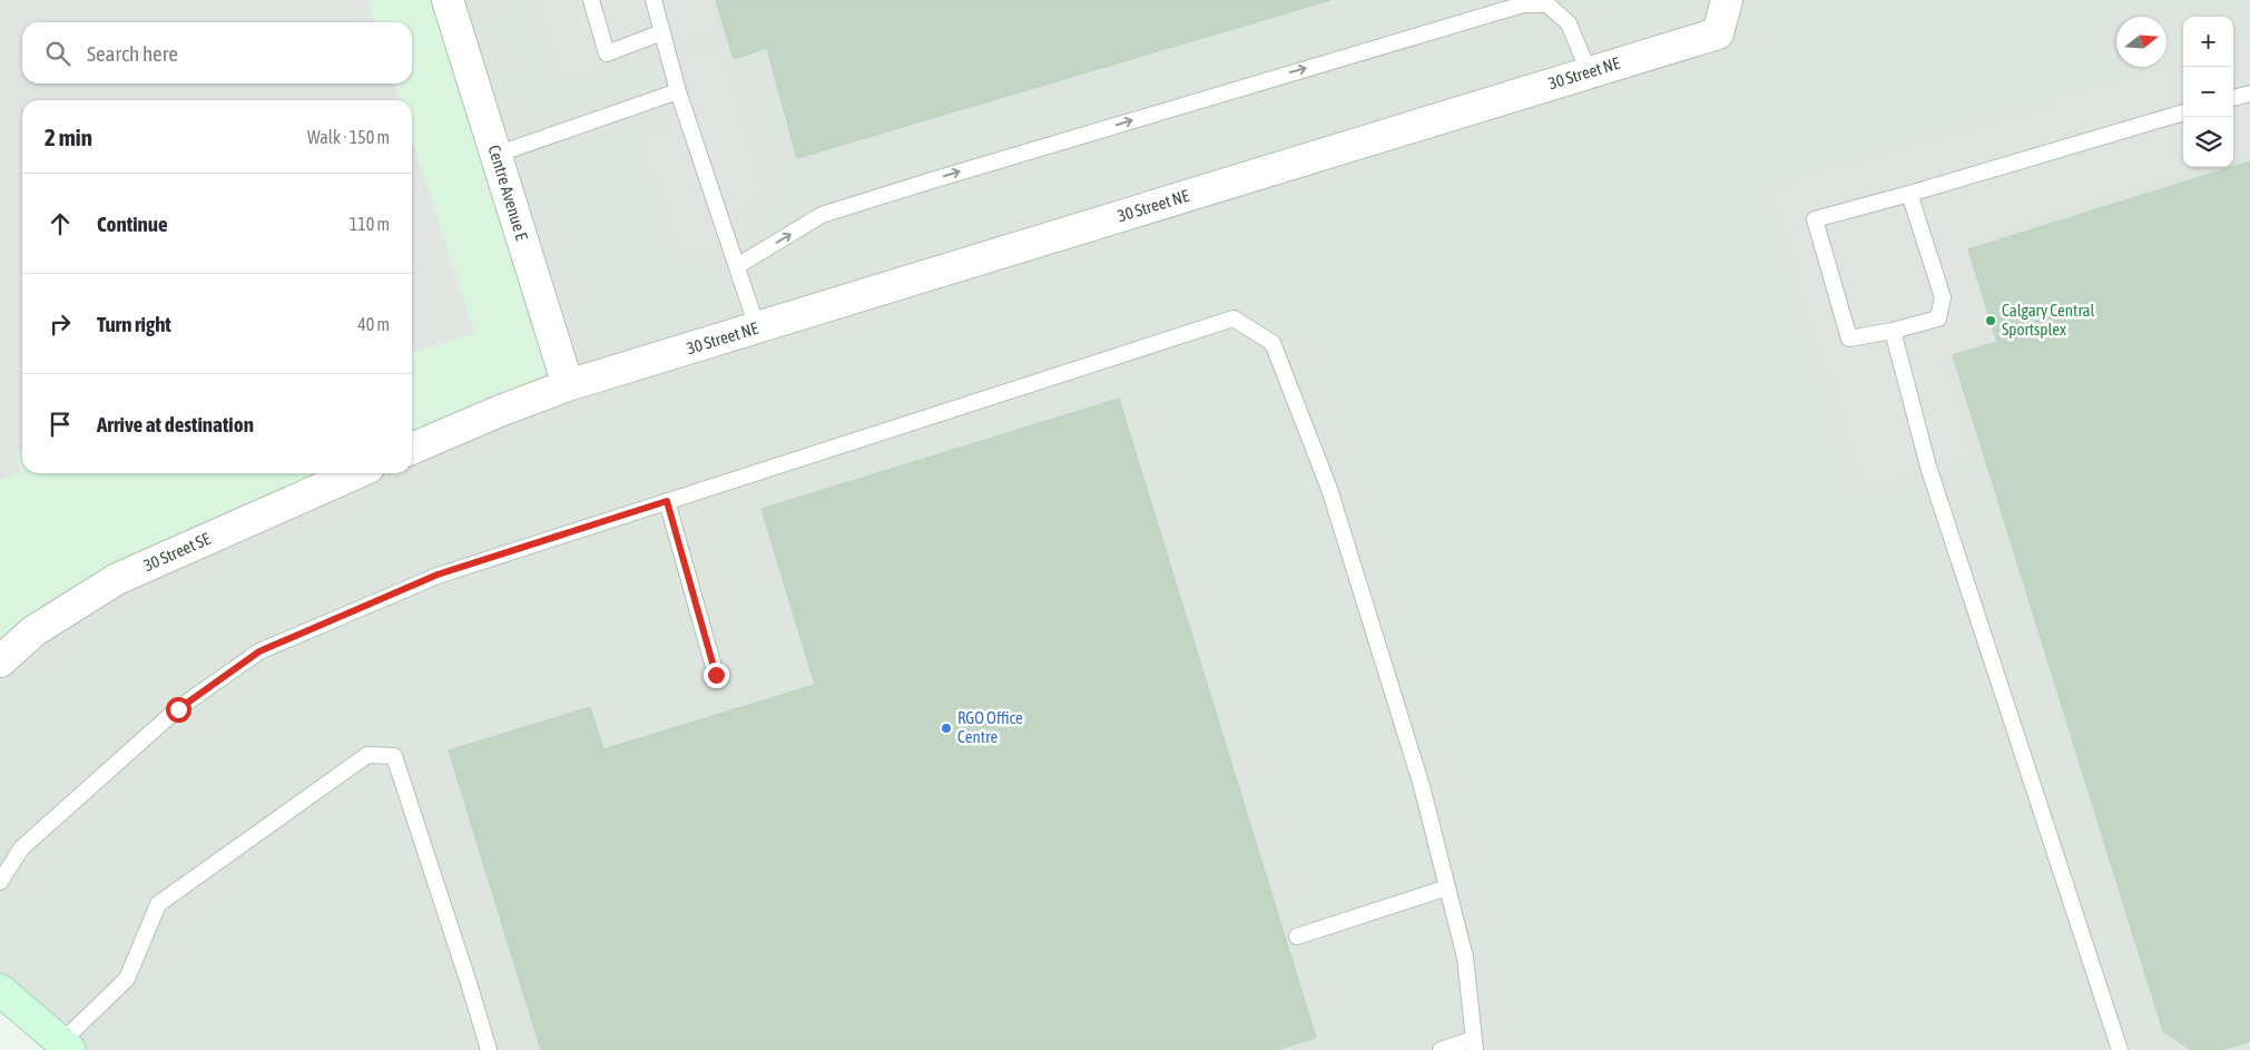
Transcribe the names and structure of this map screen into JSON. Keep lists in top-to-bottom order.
{
  "streets": {
    "street": ["30 Street NE", "Centre Avenue E", "30 Street SE"]
  },
  "crossings": [
    ["30 Street NE", "Centre Avenue E"]
  ],
  "places": ["Calgary Central Sportsplex", "RGO Office Centre"],
  "north": "right",
  "page": {
    "map_buttons": ["+", "−"],
    "search": "Search here",
    "heading": ["2 min", "Walk · 150 m"],
    "list": [
      ["Continue", "110 m"],
      ["Turn right", "40 m"],
      "Arrive at destination"
    ]
  }
}
